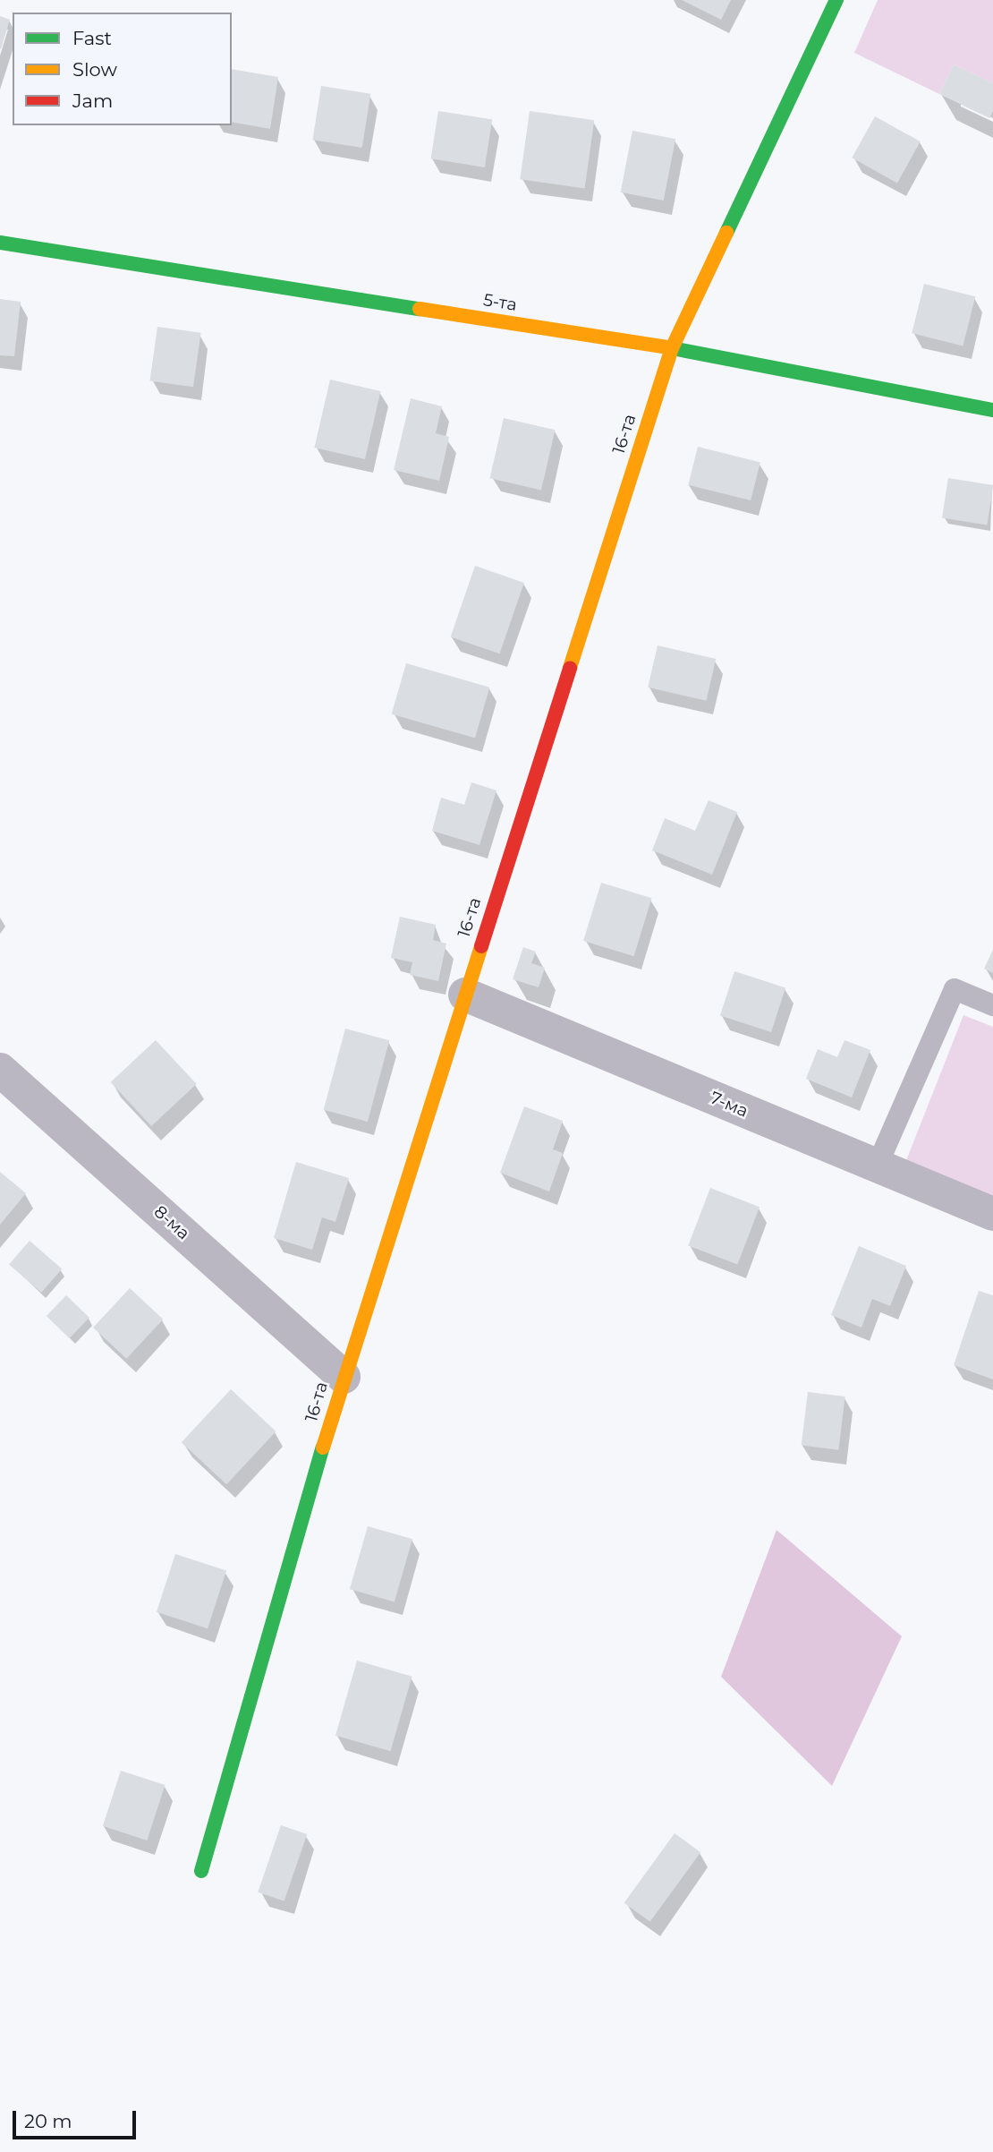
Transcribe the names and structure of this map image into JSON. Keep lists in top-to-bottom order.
{
  "streets": {
    "street": [
      "5-та",
      "16-та",
      "7-ма",
      "8-ма"
    ]
  },
  "crossings": [
    ["5-та", "16-та"],
    ["16-та", "7-ма"],
    ["16-та", "8-ма"]
  ],
  "legend": ["Fast", "Slow", "Jam"],
  "scale_bar": "20 m"
}
